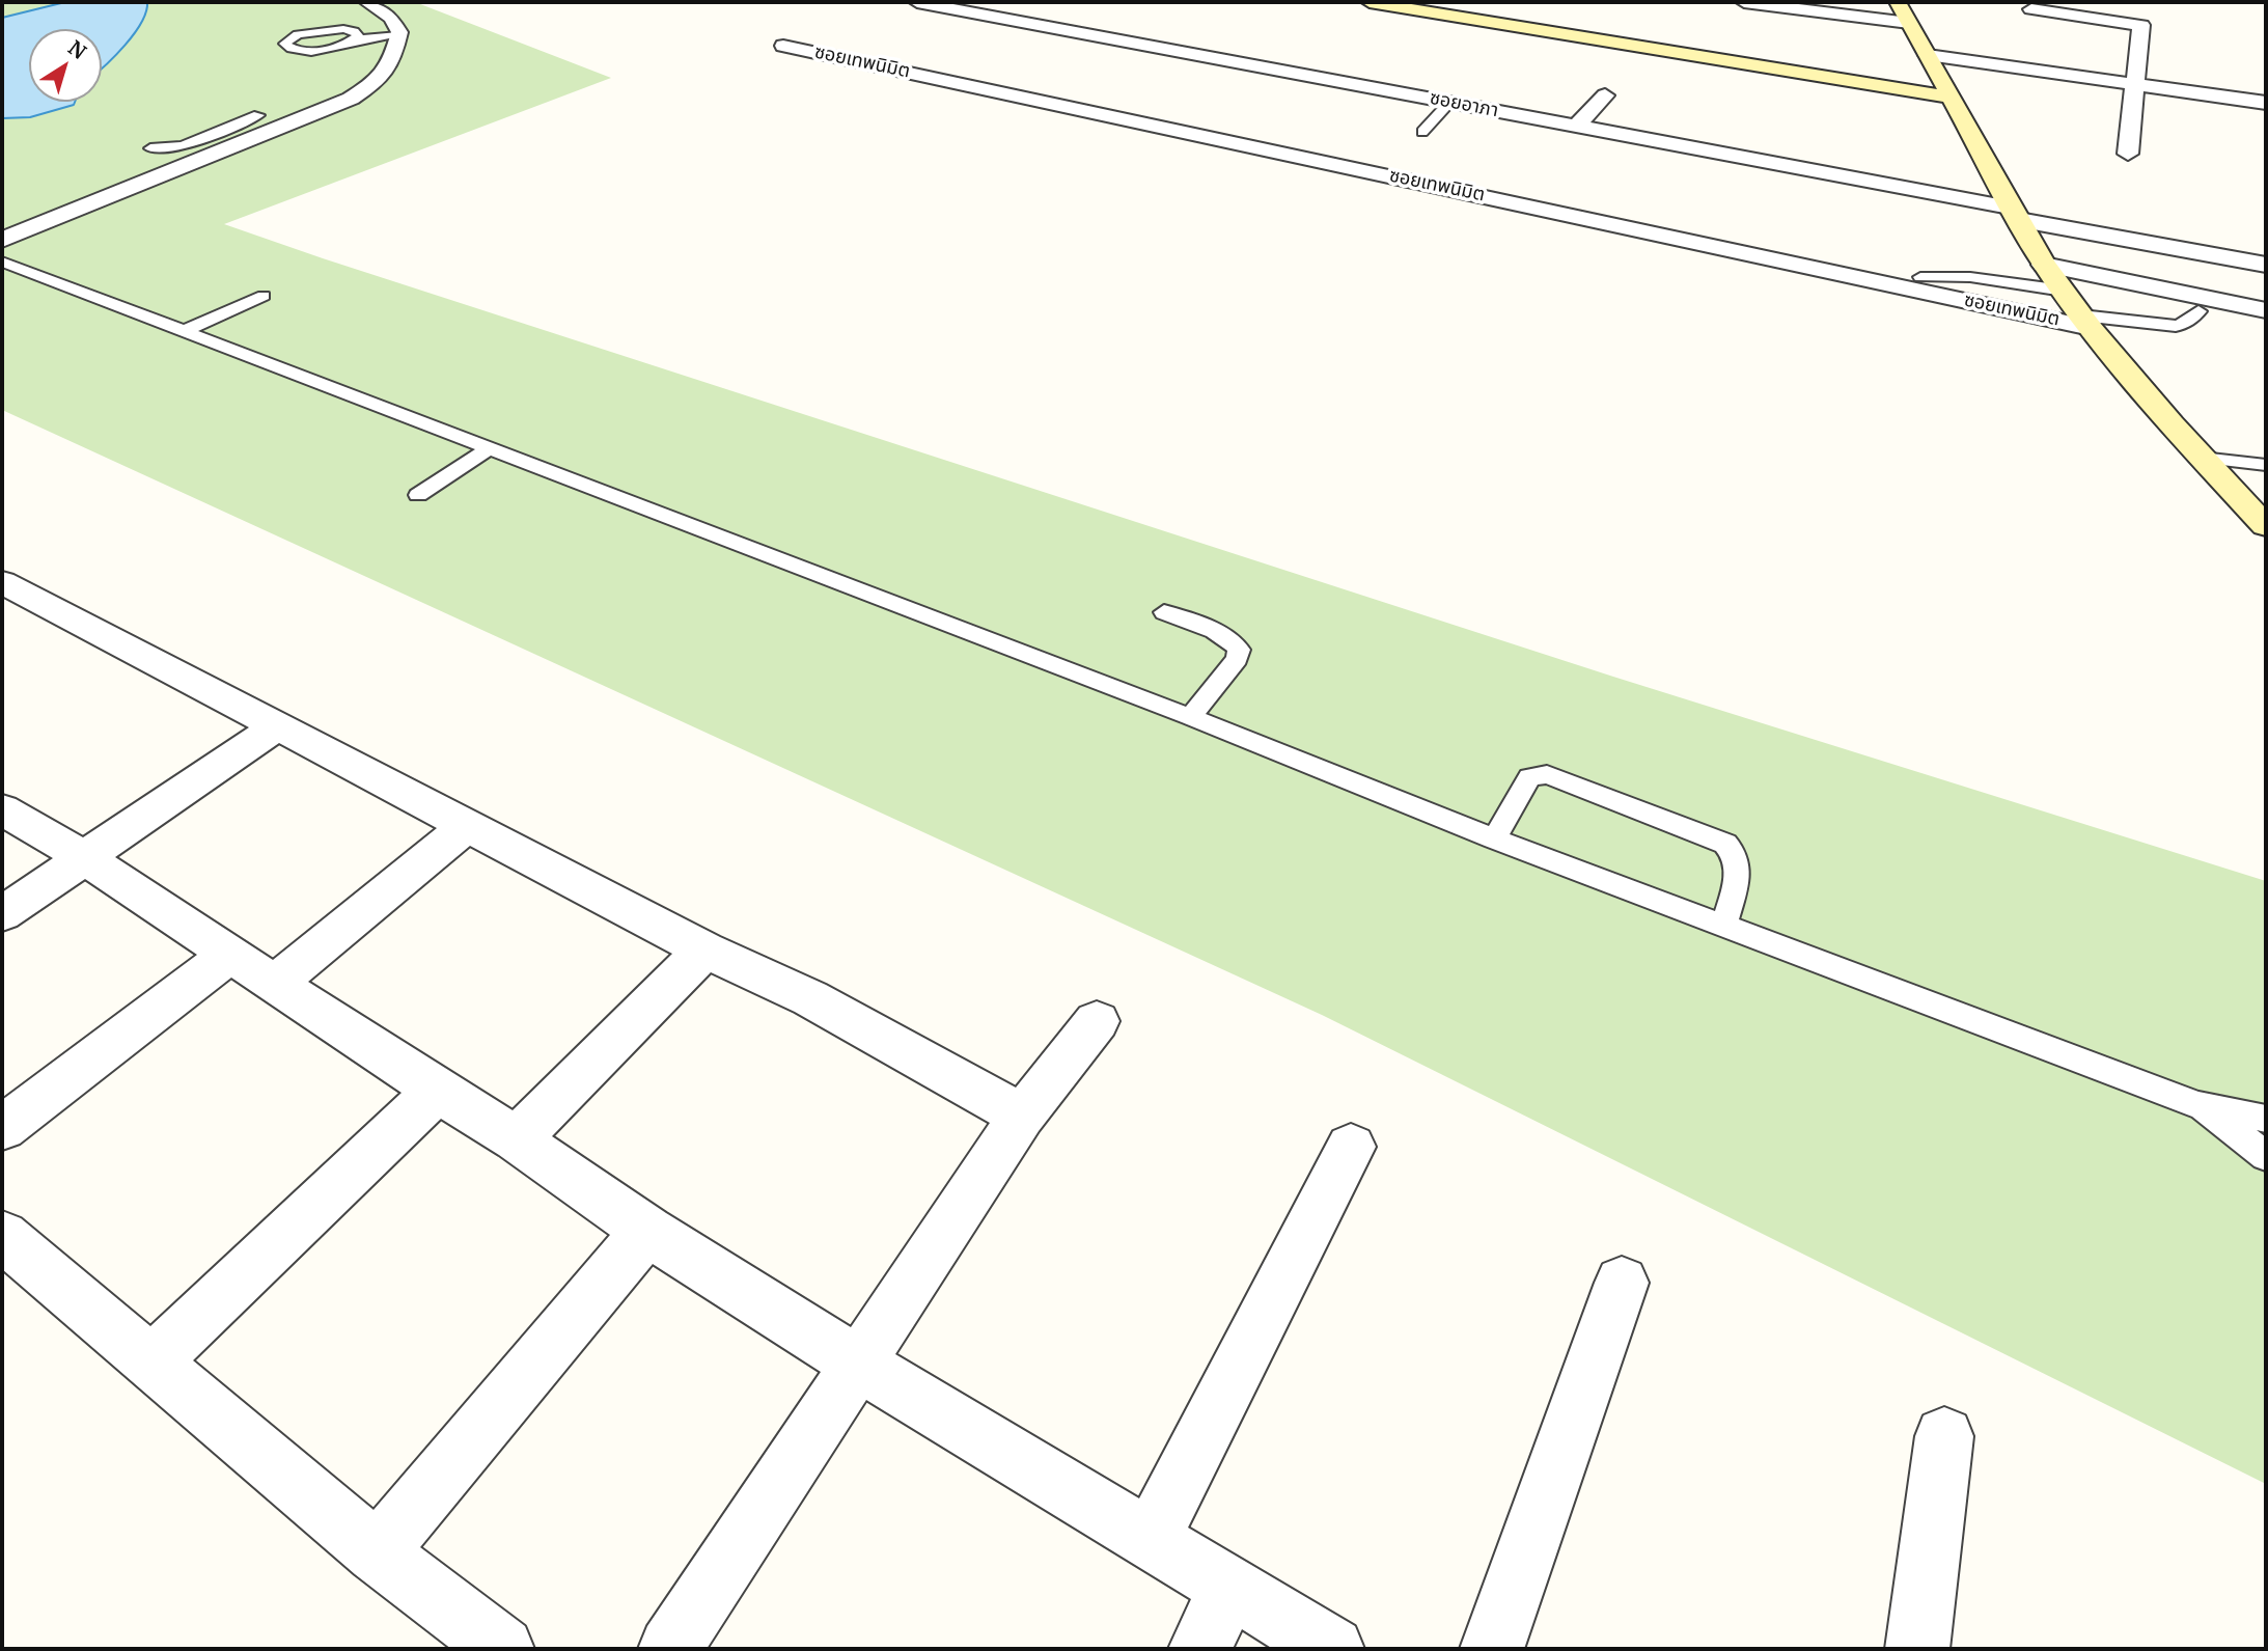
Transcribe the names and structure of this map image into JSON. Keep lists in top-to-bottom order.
{
  "streets": {
    "street": ["ซอยเทพนิมิต", "ซอยอาภา"]
  },
  "north": "top right"
}
